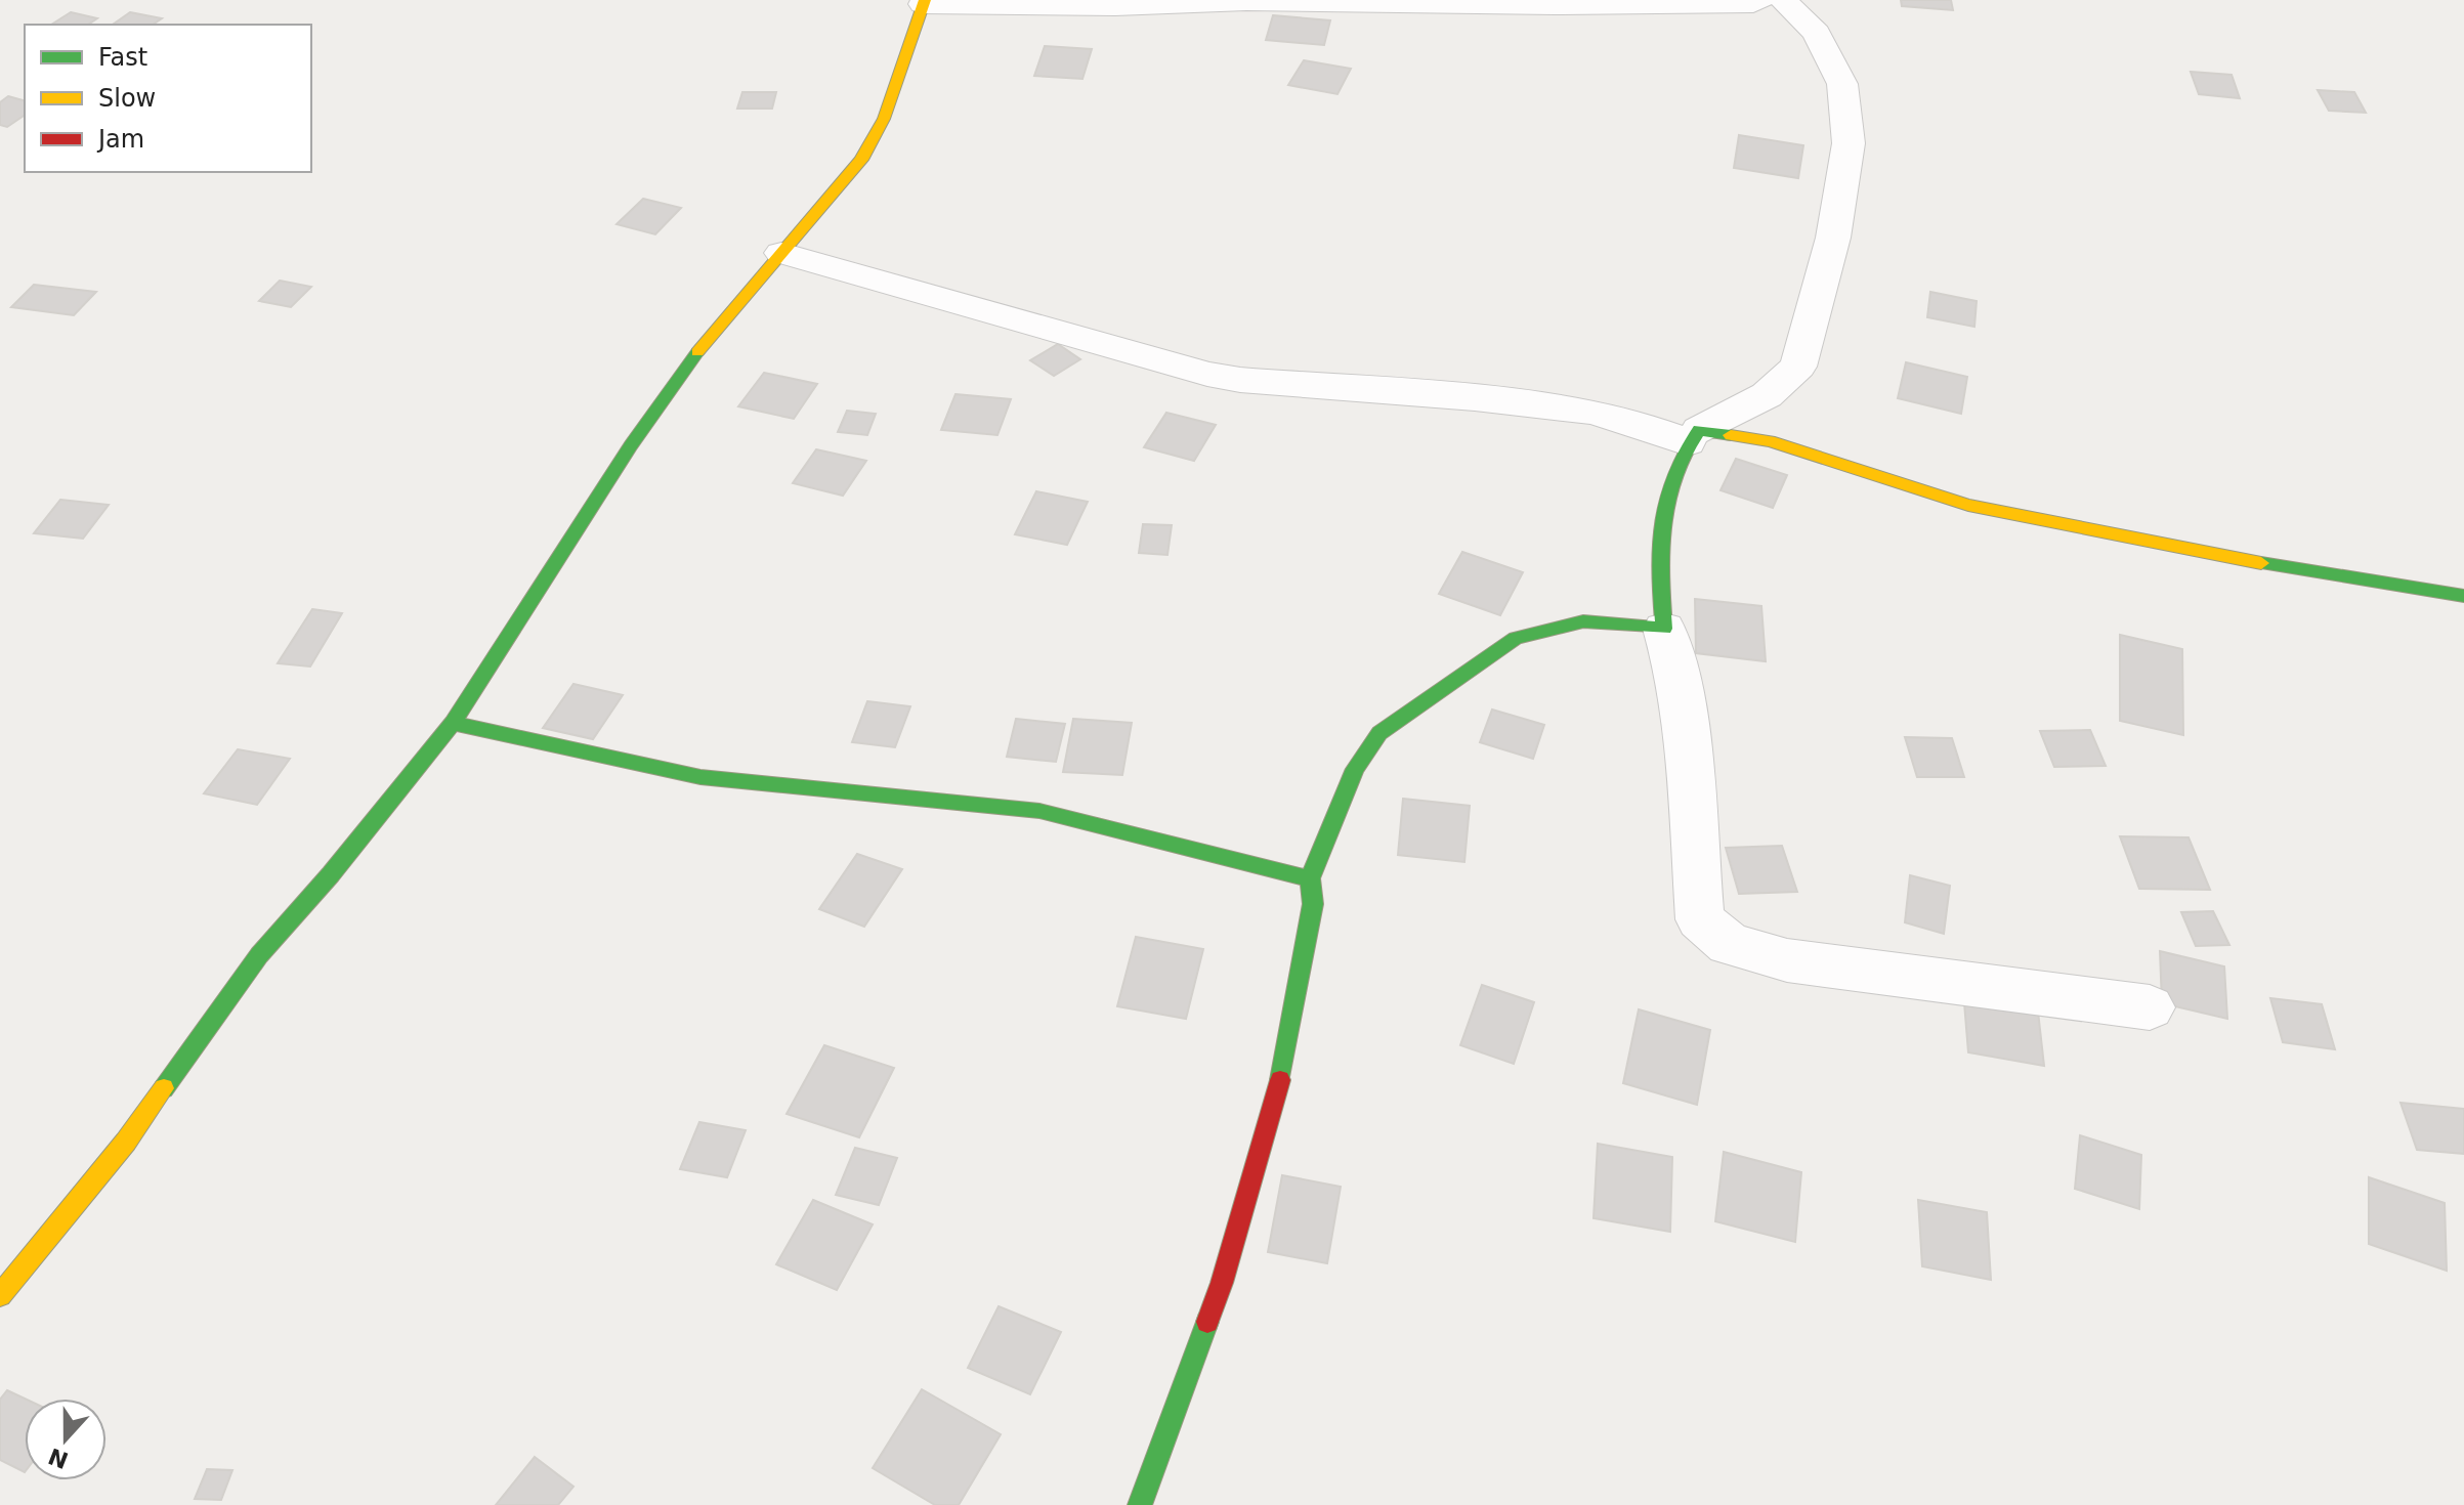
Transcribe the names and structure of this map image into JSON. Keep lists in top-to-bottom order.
{
  "legend": ["Fast", "Slow", "Jam"],
  "north": "bottom"
}
